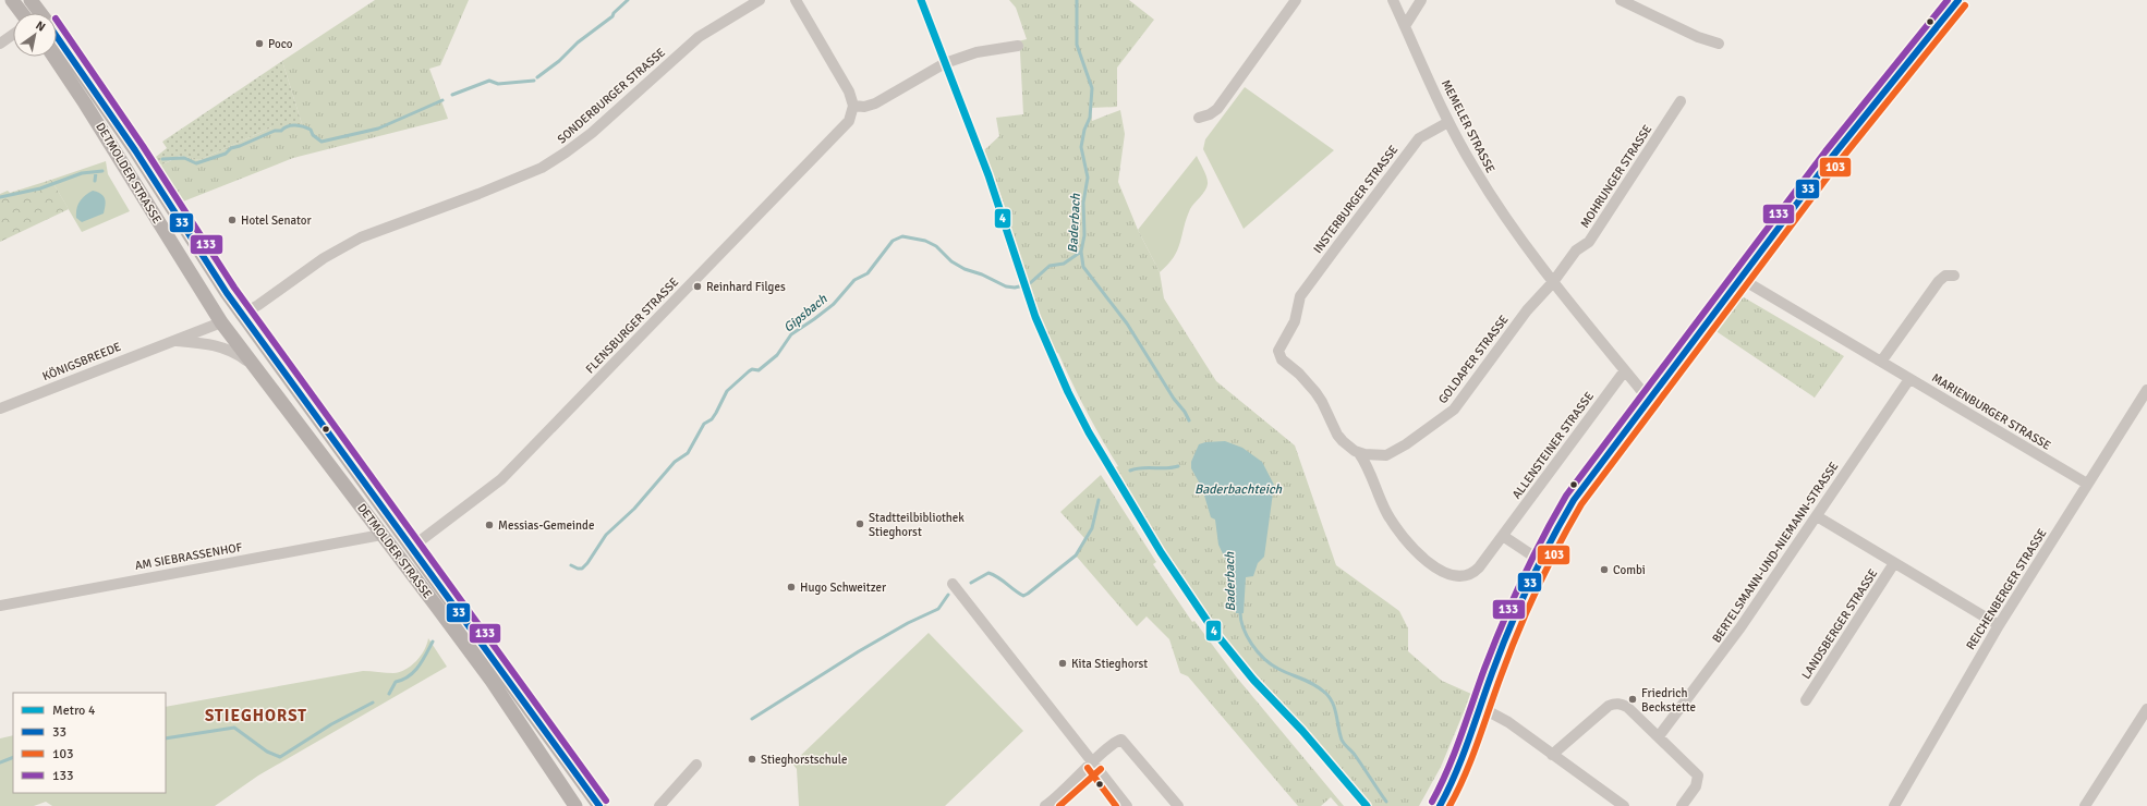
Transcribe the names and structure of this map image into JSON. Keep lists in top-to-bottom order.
{
  "streets": {
    "main road": ["DETMOLDER STRASSE"],
    "street": [
      "SONDERBURGER STRASSE",
      "MEMELER STRASSE",
      "MOHRUNGER STRASSE",
      "INSTERBURGER STRASSE",
      "FLENSBURGER STRASSE",
      "GOLDAPER STRASSE",
      "KÖNIGSBREEDE",
      "MARIENBURGER STRASSE",
      "ALLENSTEINER STRASSE",
      "BERTELSMANN-UND-NIEMANN-STRASSE",
      "AM SIEBRASSENHOF",
      "REICHENBERGER STRASSE",
      "LANDSBERGER STRASSE"
    ]
  },
  "crossings": [
    ["SONDERBURGER STRASSE", "DETMOLDER STRASSE"],
    ["MEMELER STRASSE", "MOHRUNGER STRASSE"],
    ["MEMELER STRASSE", "INSTERBURGER STRASSE"],
    ["MEMELER STRASSE", "GOLDAPER STRASSE"],
    ["MEMELER STRASSE", "ALLENSTEINER STRASSE"],
    ["DETMOLDER STRASSE", "FLENSBURGER STRASSE"],
    ["DETMOLDER STRASSE", "KÖNIGSBREEDE"],
    ["DETMOLDER STRASSE", "AM SIEBRASSENHOF"],
    ["MOHRUNGER STRASSE", "GOLDAPER STRASSE"],
    ["INSTERBURGER STRASSE", "ALLENSTEINER STRASSE"],
    ["MARIENBURGER STRASSE", "BERTELSMANN-UND-NIEMANN-STRASSE"],
    ["MARIENBURGER STRASSE", "REICHENBERGER STRASSE"],
    ["BERTELSMANN-UND-NIEMANN-STRASSE", "LANDSBERGER STRASSE"],
    ["REICHENBERGER STRASSE", "LANDSBERGER STRASSE"]
  ],
  "districts": ["STIEGHORST"],
  "water": ["Baderbach", "Gipsbach", "Baderbachteich"],
  "places": [
    "Poco",
    "Hotel Senator",
    "Reinhard Filges",
    "Stadtteilbibliothek Stieghorst",
    "Messias-Gemeinde",
    "Combi",
    "Hugo Schweitzer",
    "Kita Stieghorst",
    "Friedrich Beckstette",
    "Stieghorstschule"
  ],
  "lines": [
    "metro line 4",
    "transit line 33",
    "transit line 133",
    "transit line 103"
  ],
  "legend": [
    "Metro 4",
    "33",
    "103",
    "133"
  ],
  "north": "top right"
}
